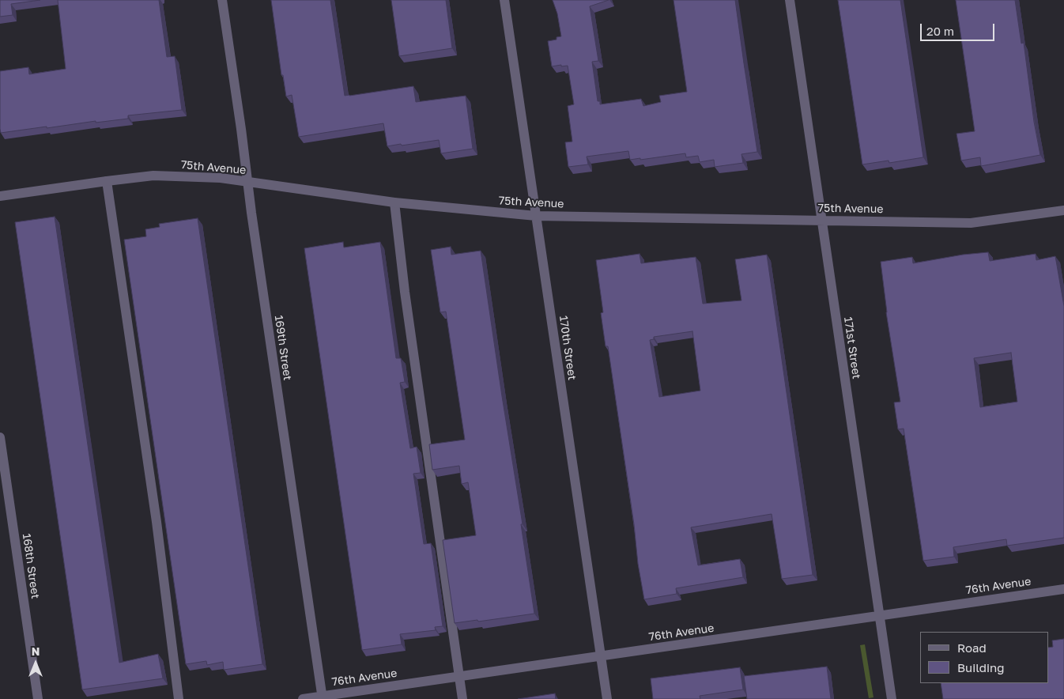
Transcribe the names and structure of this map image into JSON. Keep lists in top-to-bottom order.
{
  "streets": {
    "street": [
      "75th Avenue",
      "169th Street",
      "170th Street",
      "171st Street",
      "168th Street",
      "76th Avenue"
    ]
  },
  "crossings": [
    ["75th Avenue", "169th Street"],
    ["75th Avenue", "170th Street"],
    ["75th Avenue", "171st Street"],
    ["169th Street", "76th Avenue"],
    ["170th Street", "76th Avenue"],
    ["171st Street", "76th Avenue"]
  ],
  "legend": ["Road", "Building"],
  "scale_bar": "20 m",
  "north": "top"
}
